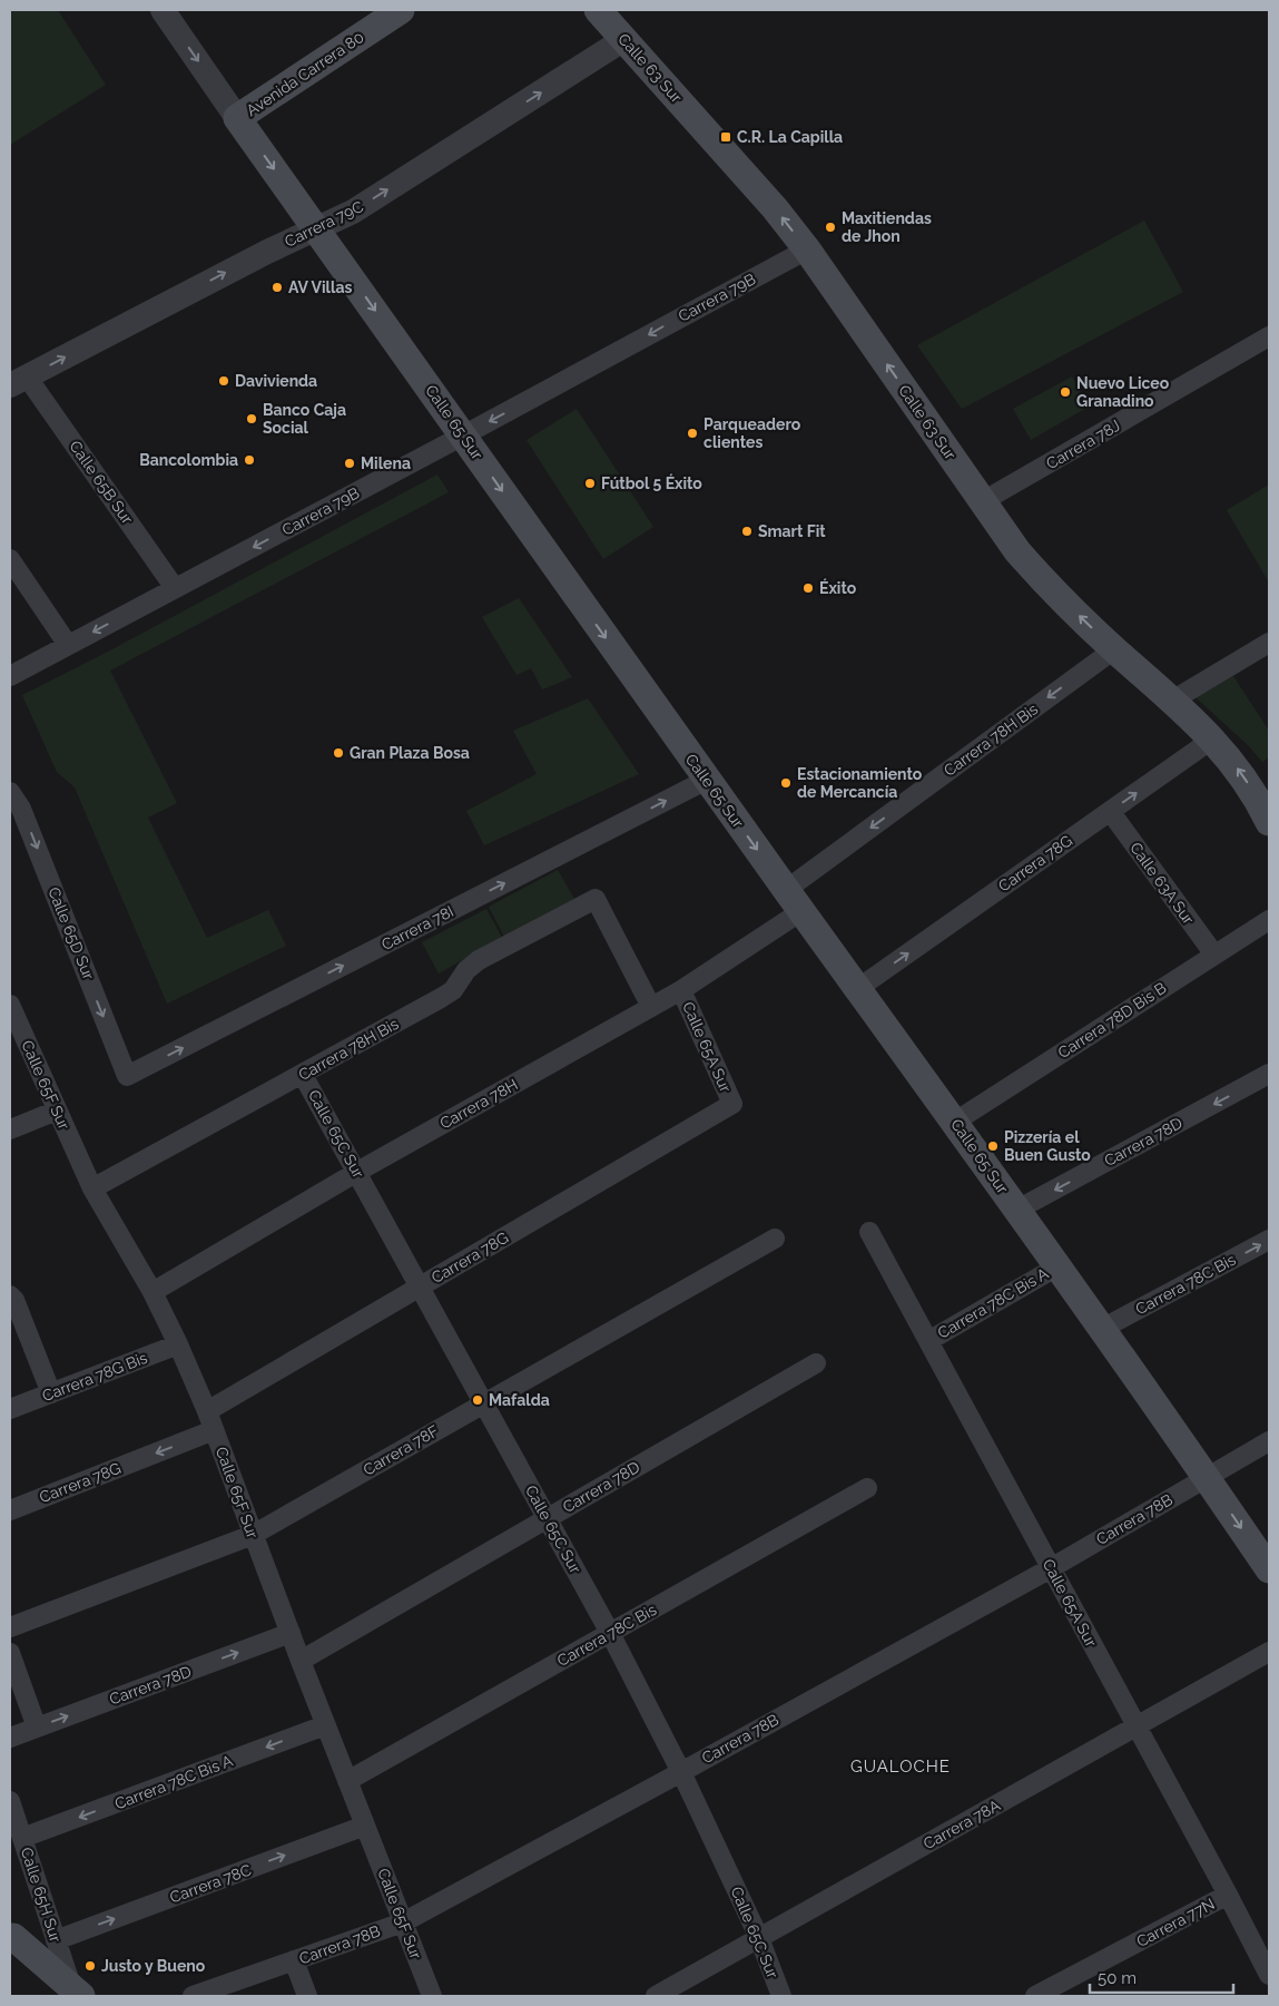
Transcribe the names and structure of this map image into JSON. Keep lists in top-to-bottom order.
{
  "streets": {
    "main road": [
      "Calle 63 Sur",
      "Avenida Carrera 80",
      "Calle 65 Sur",
      "Calle 65H Sur"
    ],
    "street": [
      "Carrera 79C",
      "Carrera 79B",
      "Carrera 78J",
      "Calle 65B Sur",
      "Carrera 78H Bis",
      "Carrera 78G",
      "Calle 63A Sur",
      "Carrera 78I",
      "Calle 65D Sur",
      "Carrera 78D Bis B",
      "Calle 65A Sur",
      "Calle 65F Sur",
      "Carrera 78H",
      "Calle 65C Sur",
      "Carrera 78D",
      "Carrera 78C Bis",
      "Carrera 78C Bis A",
      "Carrera 78G Bis",
      "Carrera 78F",
      "Carrera 78B",
      "Carrera 78A",
      "Carrera 78C",
      "Carrera 77N"
    ]
  },
  "crossings": [
    ["Calle 63 Sur", "Carrera 79C"],
    ["Calle 63 Sur", "Carrera 79B"],
    ["Calle 63 Sur", "Carrera 78J"],
    ["Calle 63 Sur", "Carrera 78H Bis"],
    ["Calle 63 Sur", "Carrera 78G"],
    ["Avenida Carrera 80", "Calle 65 Sur"],
    ["Carrera 79C", "Calle 65 Sur"],
    ["Carrera 79C", "Calle 65B Sur"],
    ["Carrera 79B", "Calle 65 Sur"],
    ["Carrera 79B", "Calle 65B Sur"],
    ["Calle 65 Sur", "Carrera 78H Bis"],
    ["Calle 65 Sur", "Carrera 78G"],
    ["Calle 65 Sur", "Carrera 78I"],
    ["Calle 65 Sur", "Carrera 78D Bis B"],
    ["Calle 65 Sur", "Carrera 78H"],
    ["Calle 65 Sur", "Carrera 78D"],
    ["Calle 65 Sur", "Carrera 78C Bis"],
    ["Calle 65 Sur", "Carrera 78C Bis A"],
    ["Calle 65 Sur", "Carrera 78B"],
    ["Carrera 78H Bis", "Calle 65F Sur"],
    ["Carrera 78H Bis", "Carrera 78H"],
    ["Carrera 78H Bis", "Calle 65C Sur"],
    ["Carrera 78G", "Calle 63A Sur"],
    ["Carrera 78G", "Calle 65A Sur"],
    ["Carrera 78G", "Calle 65F Sur"],
    ["Carrera 78G", "Calle 65C Sur"],
    ["Calle 63A Sur", "Carrera 78D Bis B"],
    ["Carrera 78I", "Calle 65D Sur"],
    ["Calle 65A Sur", "Carrera 78H"],
    ["Calle 65A Sur", "Carrera 78C Bis A"],
    ["Calle 65A Sur", "Carrera 78B"],
    ["Calle 65A Sur", "Carrera 78A"],
    ["Calle 65A Sur", "Carrera 77N"],
    ["Calle 65F Sur", "Carrera 78H"],
    ["Calle 65F Sur", "Carrera 78D"],
    ["Calle 65F Sur", "Carrera 78C Bis"],
    ["Calle 65F Sur", "Carrera 78C Bis A"],
    ["Calle 65F Sur", "Carrera 78G Bis"],
    ["Calle 65F Sur", "Carrera 78F"],
    ["Calle 65F Sur", "Carrera 78B"],
    ["Calle 65F Sur", "Carrera 78C"],
    ["Carrera 78H", "Calle 65C Sur"],
    ["Calle 65C Sur", "Carrera 78D"],
    ["Calle 65C Sur", "Carrera 78C Bis"],
    ["Calle 65C Sur", "Carrera 78F"],
    ["Calle 65C Sur", "Carrera 78B"],
    ["Calle 65C Sur", "Carrera 78A"],
    ["Carrera 78C Bis A", "Calle 65H Sur"],
    ["Carrera 78C", "Calle 65H Sur"]
  ],
  "one_way": [
    "Calle 63 Sur",
    "Carrera 79C",
    "Carrera 79B",
    "Calle 65 Sur",
    "Carrera 78H Bis",
    "Carrera 78I",
    "Calle 65D Sur",
    "Carrera 78C Bis A",
    "Carrera 78C"
  ],
  "districts": ["GUALOCHE"],
  "places": {
    "transit": ["C.R. La Capilla"],
    "other": [
      "Maxitiendas de Jhon",
      "AV Villas",
      "Davivienda",
      "Nuevo Liceo Granadino",
      "Banco Caja Social",
      "Parqueadero clientes",
      "Bancolombia",
      "Milena",
      "Fútbol 5 Éxito",
      "Smart Fit",
      "Éxito",
      "Gran Plaza Bosa",
      "Estacionamiento de Mercancía",
      "Pizzería el Buen Gusto",
      "Mafalda",
      "Justo y Bueno"
    ]
  },
  "scale_bar": "50 m"
}
